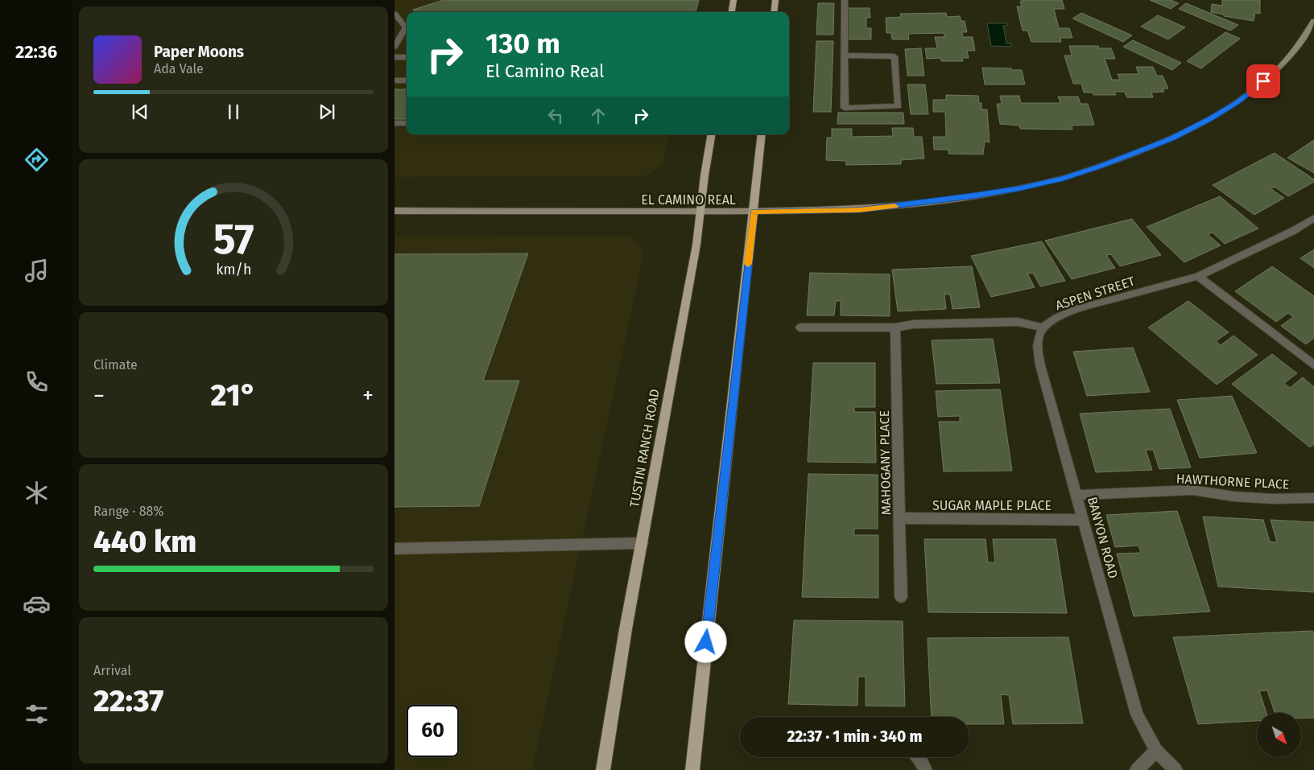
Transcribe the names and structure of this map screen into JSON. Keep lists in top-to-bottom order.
{
  "streets": {
    "main road": ["EL CAMINO REAL", "TUSTIN RANCH ROAD"],
    "street": [
      "ASPEN STREET",
      "MAHOGANY PLACE",
      "HAWTHORNE PLACE",
      "SUGAR MAPLE PLACE",
      "BANYON ROAD"
    ]
  },
  "crossings": [
    ["EL CAMINO REAL", "TUSTIN RANCH ROAD"],
    ["ASPEN STREET", "BANYON ROAD"],
    ["MAHOGANY PLACE", "SUGAR MAPLE PLACE"],
    ["HAWTHORNE PLACE", "BANYON ROAD"],
    ["SUGAR MAPLE PLACE", "BANYON ROAD"]
  ],
  "north": "bottom right",
  "page": {
    "tabs": "22:36",
    "turn": ["130 m", "El Camino Real"],
    "song": ["Paper Moons", "Ada Vale"],
    "tile": [
      "Climate",
      ["Range · 88%", "440 km"],
      ["Arrival", "22:37"]
    ],
    "heat": ["−", "21°", "+"],
    "limit": "60",
    "trip": "22:37 · 1 min · 340 m",
    "gauge": ["57", "km/h"]
  }
}
